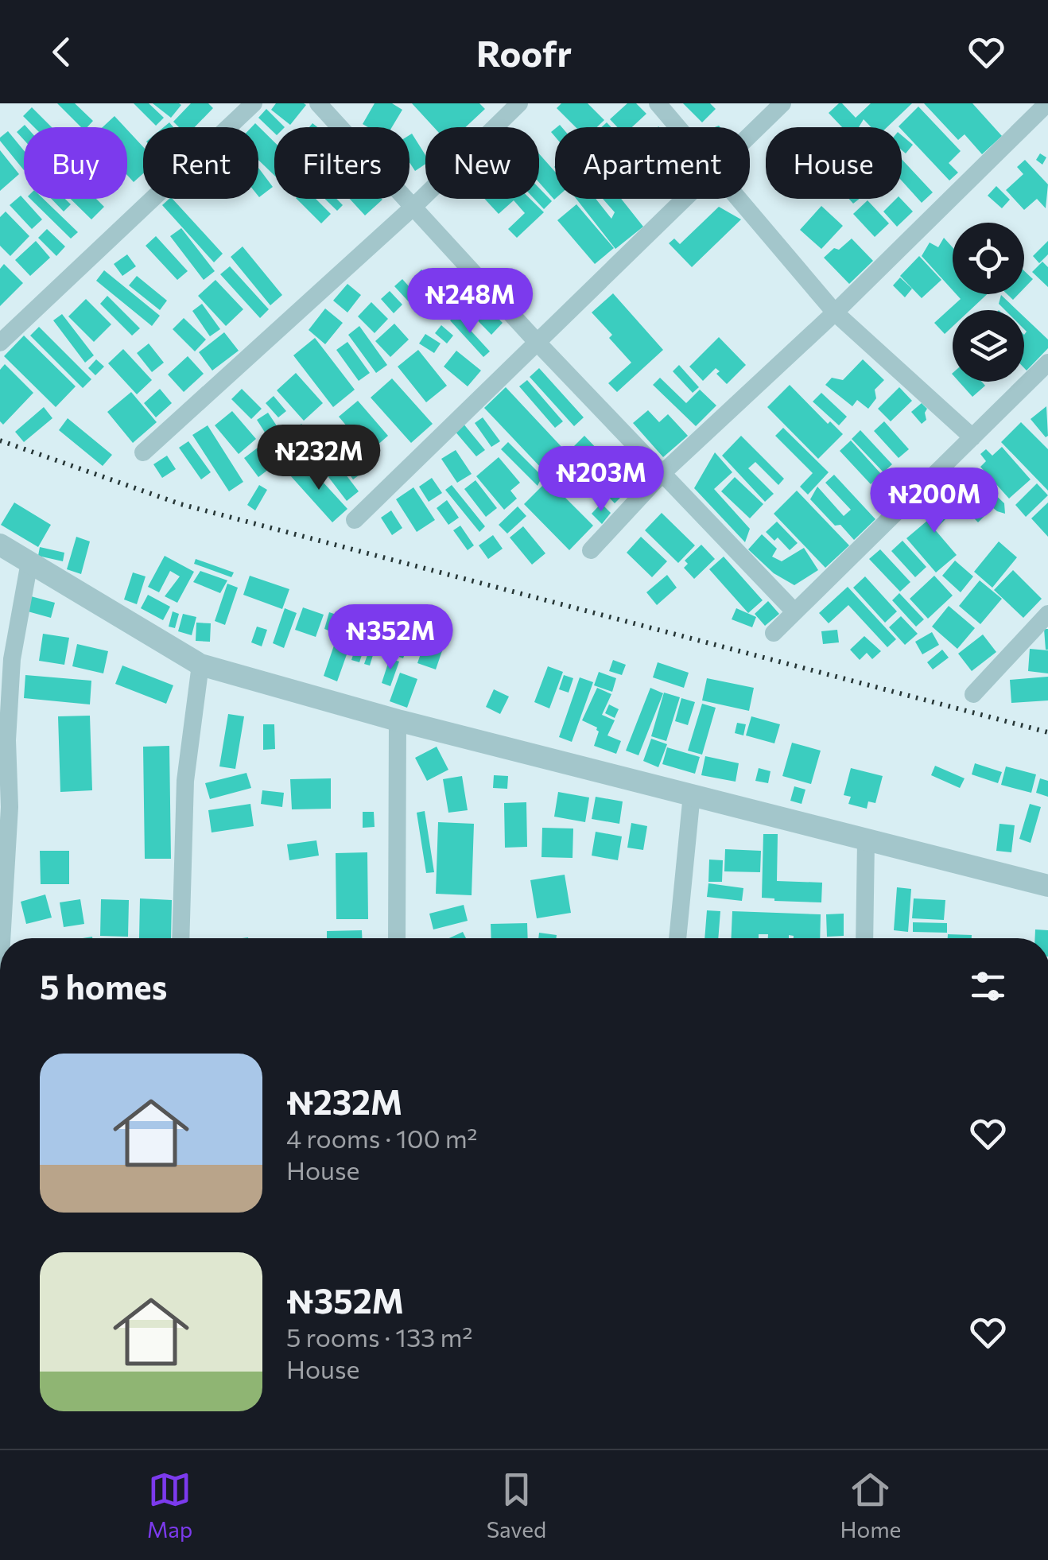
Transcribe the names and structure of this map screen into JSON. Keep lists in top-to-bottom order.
{
  "page": {
    "header": "Roofr",
    "chip": [
      "Buy",
      "Rent",
      "Filters",
      "New",
      "Apartment",
      "House"
    ],
    "price": [
      "₦248M",
      "₦232M",
      "₦203M",
      "₦200M",
      "₦352M"
    ],
    "heading": "5 homes",
    "list": [
      {
        "name": "₦232M",
        "note": "4 rooms · 100 m² · House"
      },
      {
        "name": "₦352M",
        "note": "5 rooms · 133 m² · House"
      }
    ],
    "tabs": ["Map", "Saved", "Home"]
  }
}
